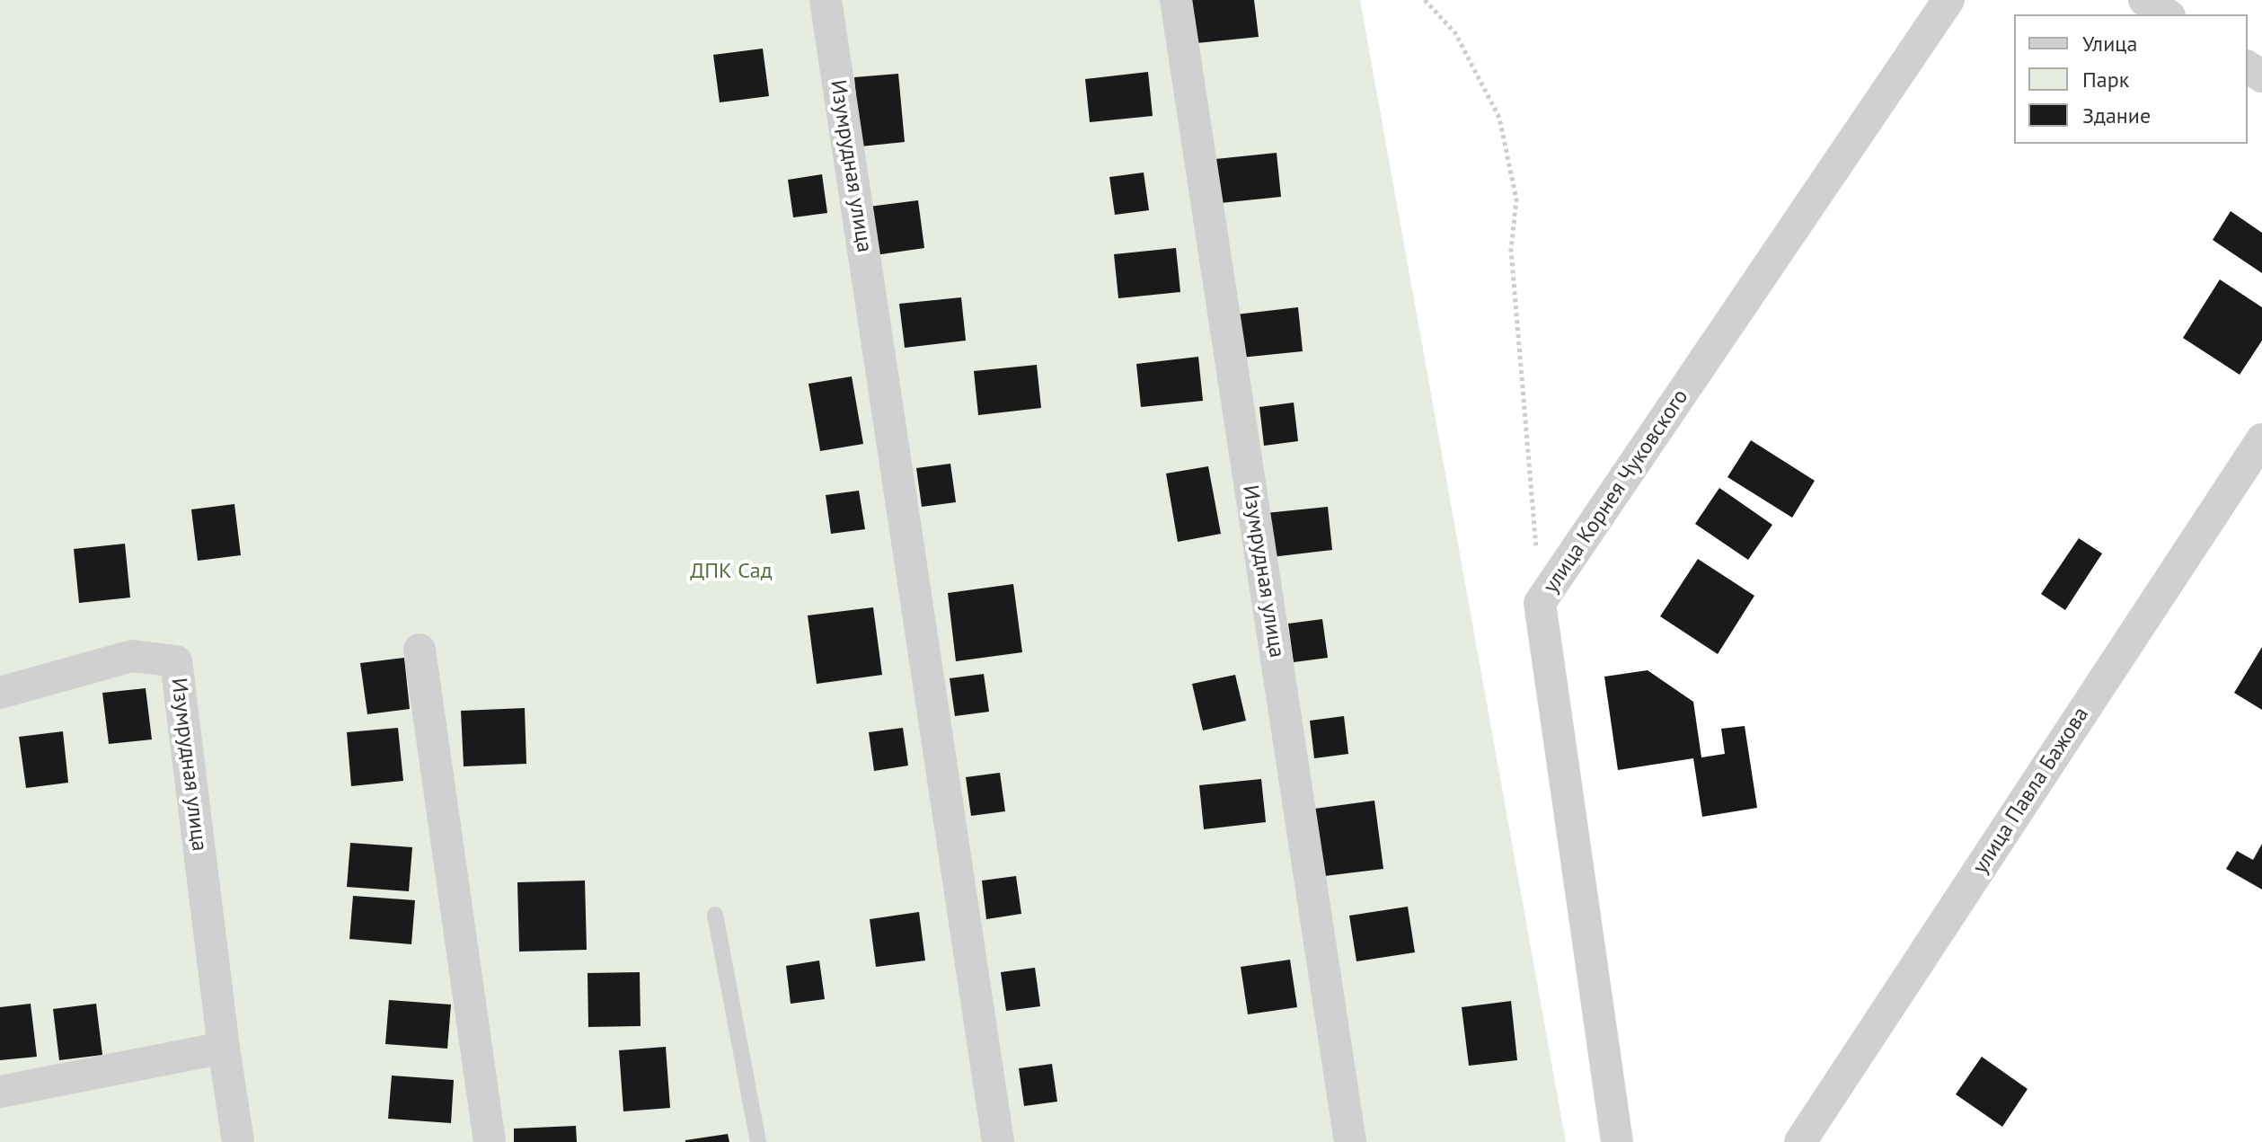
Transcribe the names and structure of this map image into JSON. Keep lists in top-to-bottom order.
{
  "streets": {
    "street": ["Изумрудная улица", "улица Корнея Чуковского", "улица Павла Бажова"]
  },
  "parks": ["ДПК Сад"],
  "legend": ["Улица", "Парк", "Здание"]
}
